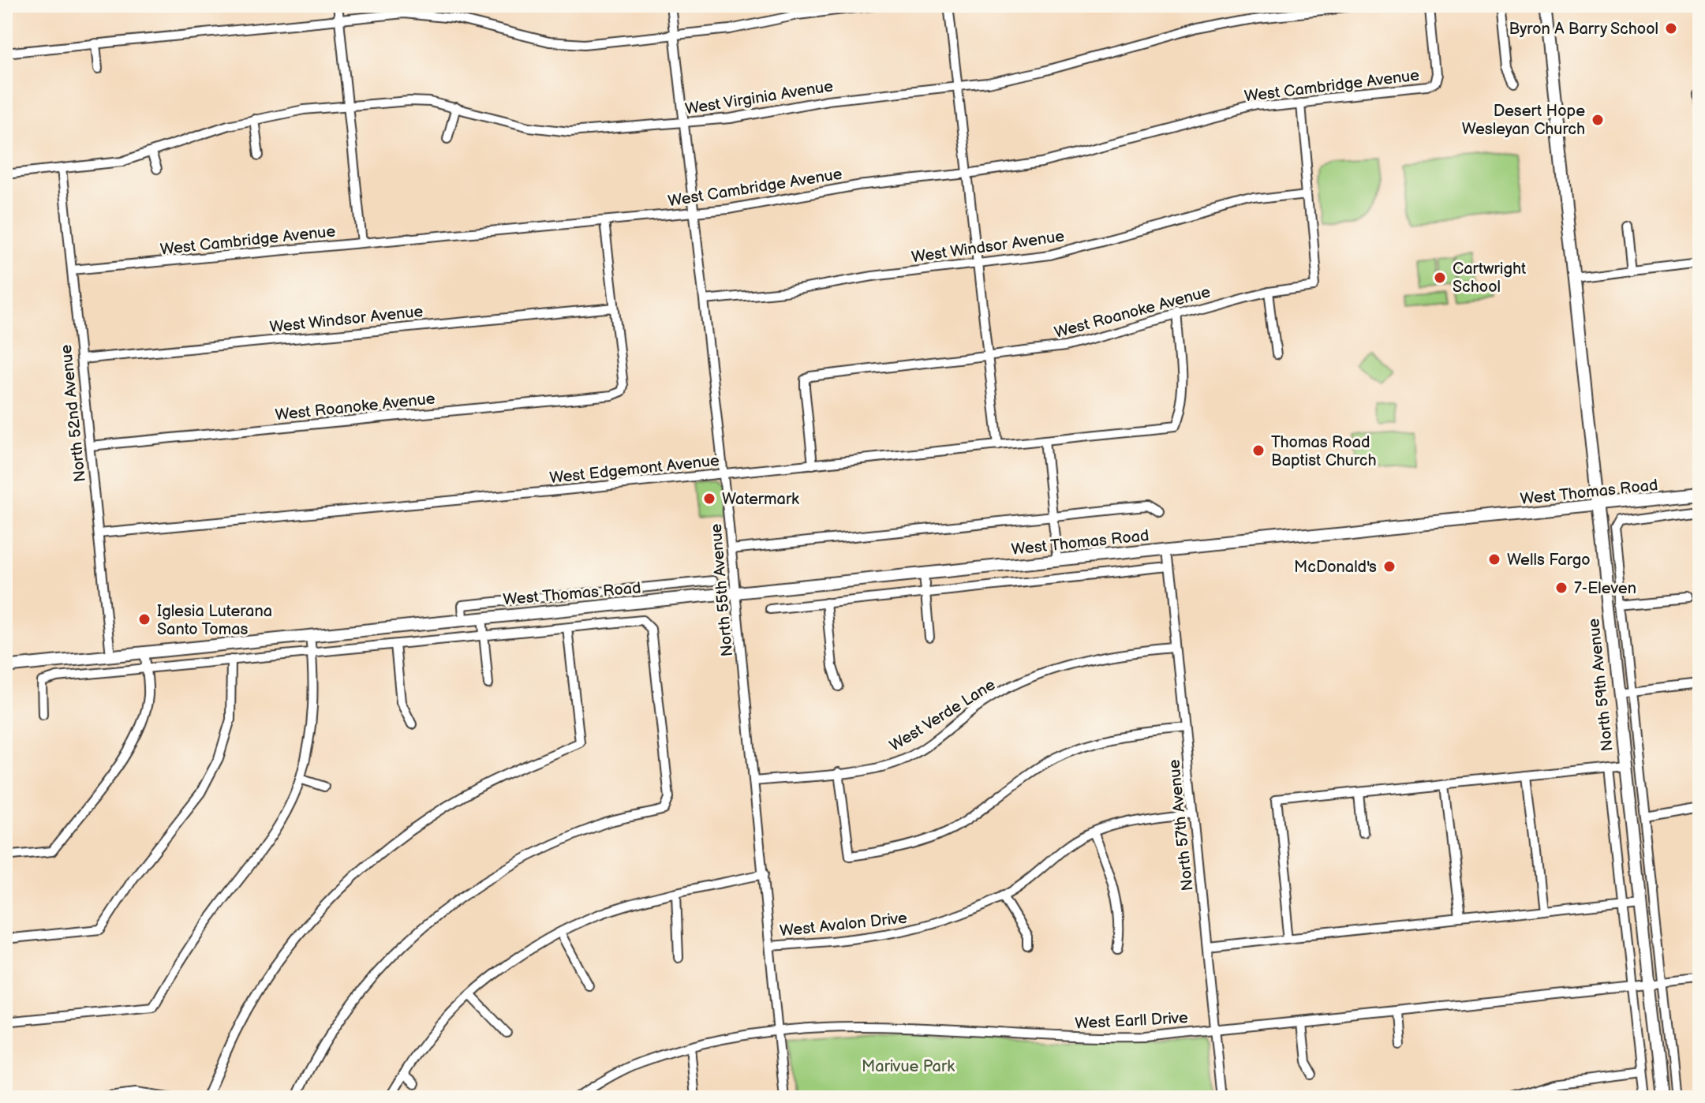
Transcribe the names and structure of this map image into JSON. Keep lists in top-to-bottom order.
{
  "streets": {
    "main road": ["West Thomas Road", "North 59th Avenue"],
    "street": [
      "West Cambridge Avenue",
      "West Virginia Avenue",
      "West Windsor Avenue",
      "West Roanoke Avenue",
      "North 52nd Avenue",
      "West Edgemont Avenue",
      "North 55th Avenue",
      "West Verde Lane",
      "North 57th Avenue",
      "West Avalon Drive",
      "West Earll Drive"
    ]
  },
  "crossings": [
    ["West Cambridge Avenue", "North 52nd Avenue"],
    ["West Cambridge Avenue", "North 55th Avenue"],
    ["West Virginia Avenue", "North 52nd Avenue"],
    ["West Virginia Avenue", "North 55th Avenue"],
    ["West Windsor Avenue", "West Roanoke Avenue"],
    ["West Windsor Avenue", "North 52nd Avenue"],
    ["West Windsor Avenue", "North 55th Avenue"],
    ["West Roanoke Avenue", "North 52nd Avenue"],
    ["West Roanoke Avenue", "West Edgemont Avenue"],
    ["North 52nd Avenue", "West Edgemont Avenue"],
    ["North 52nd Avenue", "West Thomas Road"],
    ["West Edgemont Avenue", "North 55th Avenue"],
    ["West Thomas Road", "North 55th Avenue"],
    ["West Thomas Road", "North 59th Avenue"],
    ["West Thomas Road", "North 57th Avenue"],
    ["North 55th Avenue", "West Verde Lane"],
    ["North 55th Avenue", "West Avalon Drive"],
    ["North 55th Avenue", "West Earll Drive"],
    ["North 59th Avenue", "West Earll Drive"],
    ["West Verde Lane", "North 57th Avenue"],
    ["North 57th Avenue", "West Avalon Drive"],
    ["North 57th Avenue", "West Earll Drive"]
  ],
  "parks": ["Marivue Park"],
  "places": [
    "Byron A Barry School",
    "Desert Hope Wesleyan Church",
    "Cartwright School",
    "Thomas Road Baptist Church",
    "Watermark",
    "Wells Fargo",
    "McDonald's",
    "7-Eleven",
    "Iglesia Luterana Santo Tomas"
  ]
}
